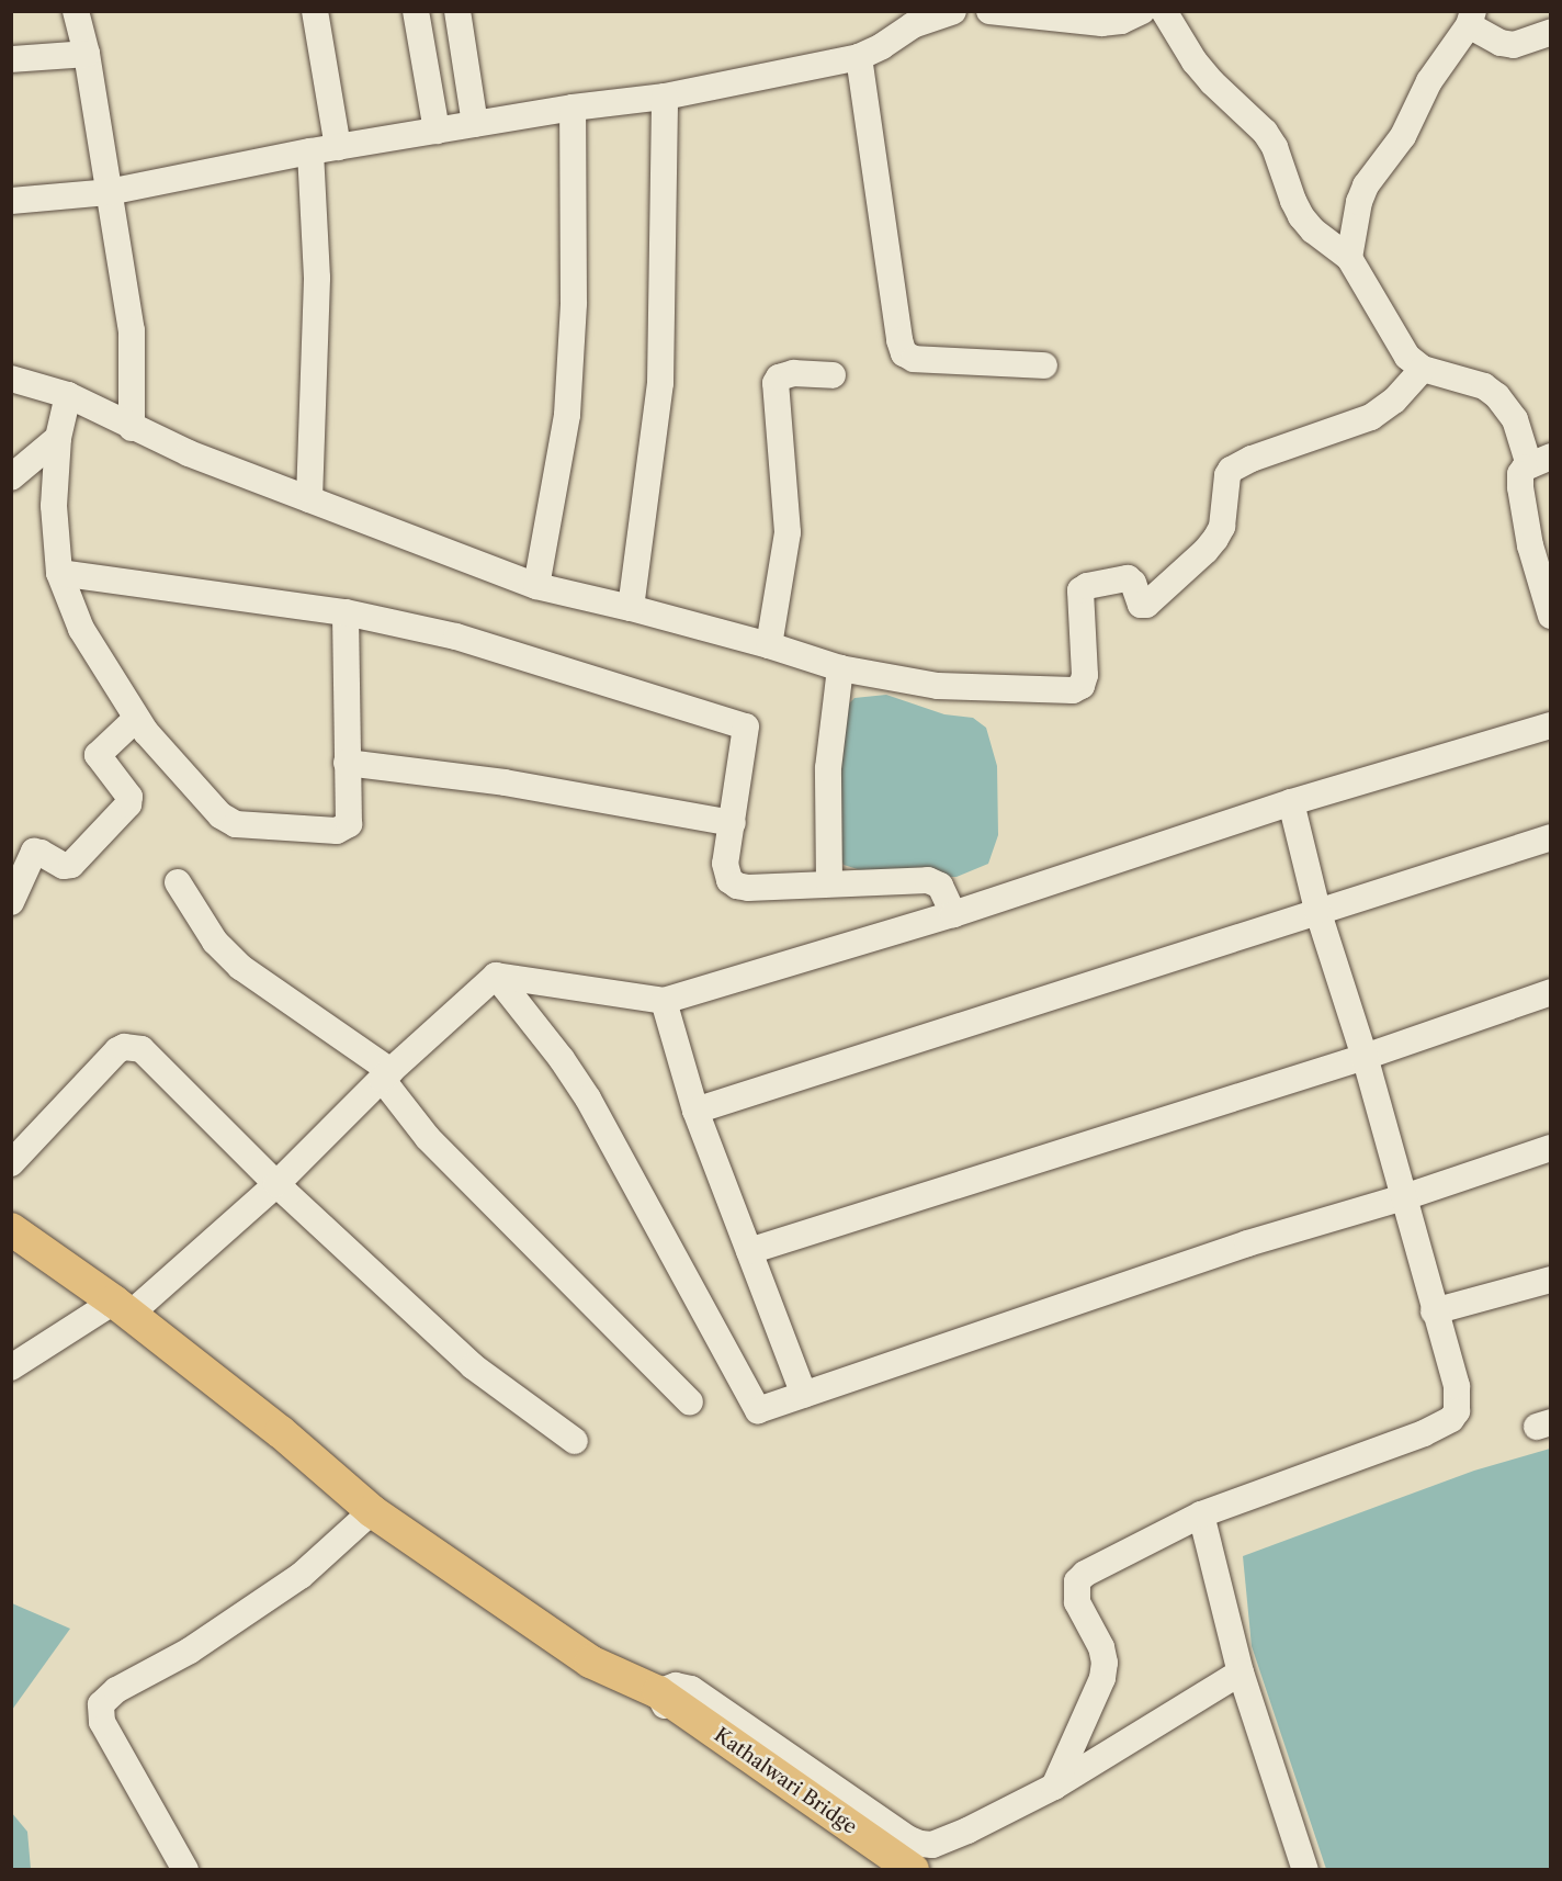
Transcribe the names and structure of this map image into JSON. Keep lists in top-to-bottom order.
{
  "streets": {
    "main road": ["Kathalwari Bridge"]
  }
}
